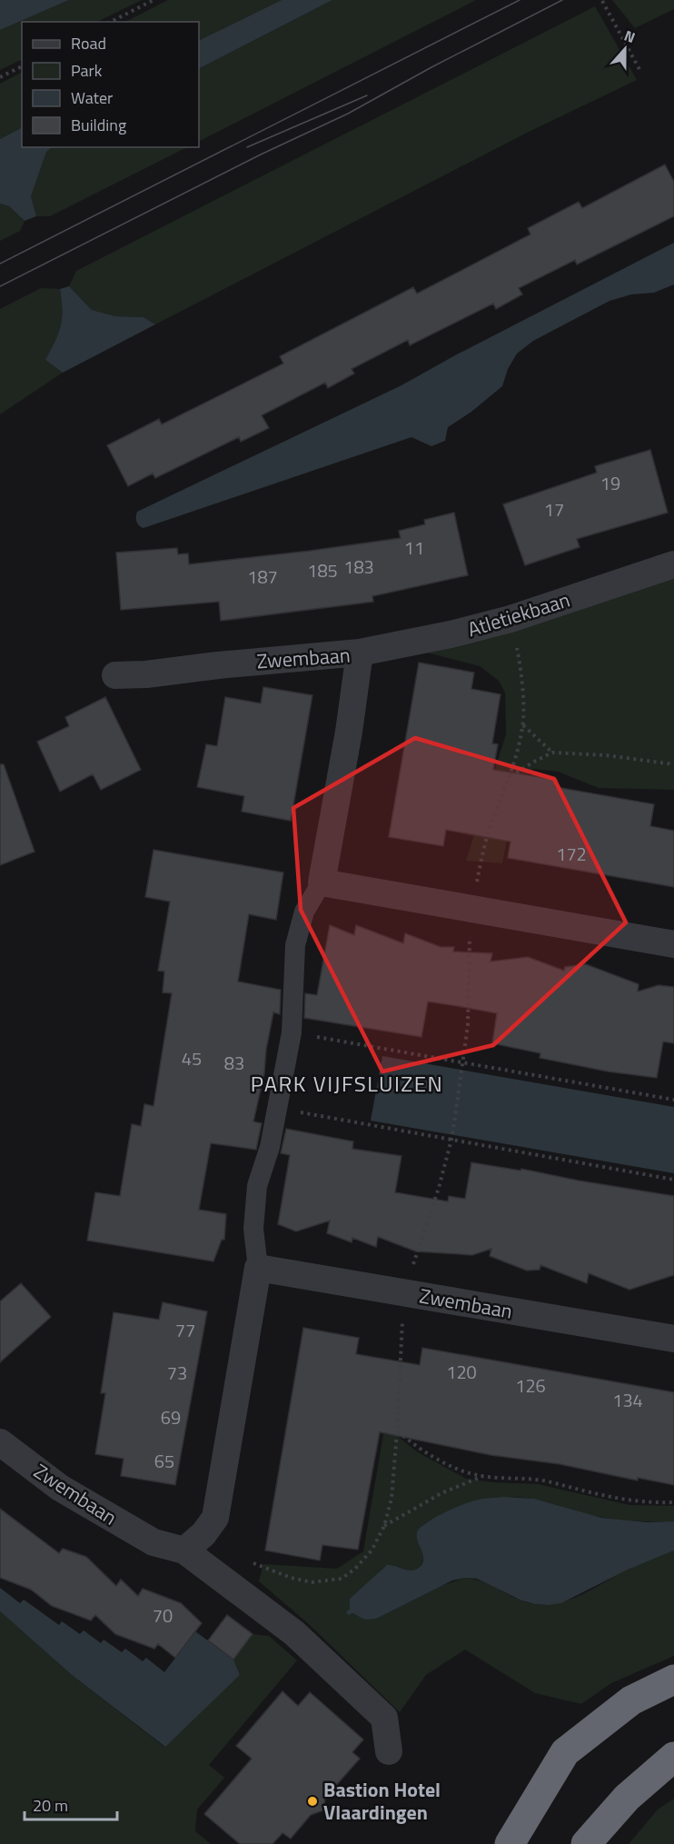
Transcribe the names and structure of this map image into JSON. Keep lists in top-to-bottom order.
{
  "streets": {
    "street": ["Atletiekbaan", "Zwembaan"]
  },
  "crossings": [
    ["Atletiekbaan", "Zwembaan"]
  ],
  "districts": ["PARK VIJFSLUIZEN"],
  "places": ["Bastion Hotel Vlaardingen"],
  "house_numbers": [
    "19",
    "17",
    "11",
    "183",
    "185",
    "187",
    "172",
    "45",
    "83",
    "77",
    "120",
    "73",
    "126",
    "134",
    "69",
    "65",
    "70"
  ],
  "legend": [
    "Road",
    "Park",
    "Water",
    "Building"
  ],
  "scale_bar": "20 m",
  "north": "top"
}
